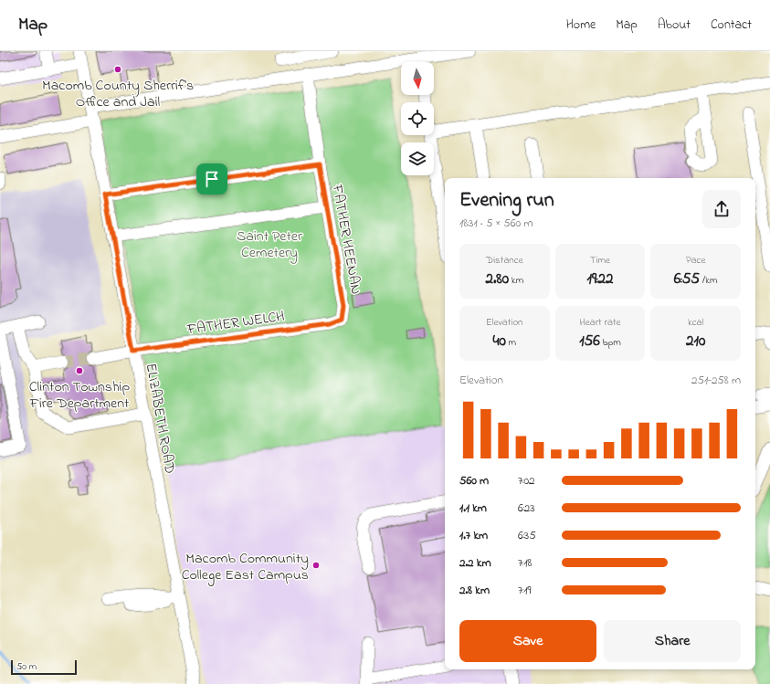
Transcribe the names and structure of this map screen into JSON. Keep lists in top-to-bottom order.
{
  "streets": {
    "street": ["FATHER HEENAN", "FATHER WELCH", "ELIZABETH ROAD"]
  },
  "crossings": [
    ["FATHER HEENAN", "FATHER WELCH"],
    ["FATHER WELCH", "ELIZABETH ROAD"]
  ],
  "parks": ["Saint Peter Cemetery"],
  "places": ["Macomb County Sherrif's Office and Jail", "Clinton Township Fire Department", "Macomb Community College East Campus"],
  "scale_bar": "50 m",
  "north": "bottom",
  "page": {
    "header": "Map",
    "nav": [
      "Home",
      "Map",
      "About",
      "Contact"
    ],
    "heading": ["Evening run", "18:31 · 5 × 560 m"],
    "stats": [
      ["Distance", "2.80 km"],
      ["Time", "19:22"],
      ["Pace", "6:55 /km"],
      ["Elevation", "40 m"],
      ["Heart rate", "156 bpm"],
      ["kcal", "210"]
    ],
    "chart": ["Elevation", "251–258 m"],
    "list": [
      {
        "name": "560 m",
        "note": "7:02"
      },
      {
        "name": "1.1 km",
        "note": "6:23"
      },
      {
        "name": "1.7 km",
        "note": "6:35"
      },
      {
        "name": "2.2 km",
        "note": "7:18"
      },
      {
        "name": "2.8 km",
        "note": "7:19"
      }
    ],
    "buttons": ["Save", "Share"],
    "scale": "50 m"
  }
}
